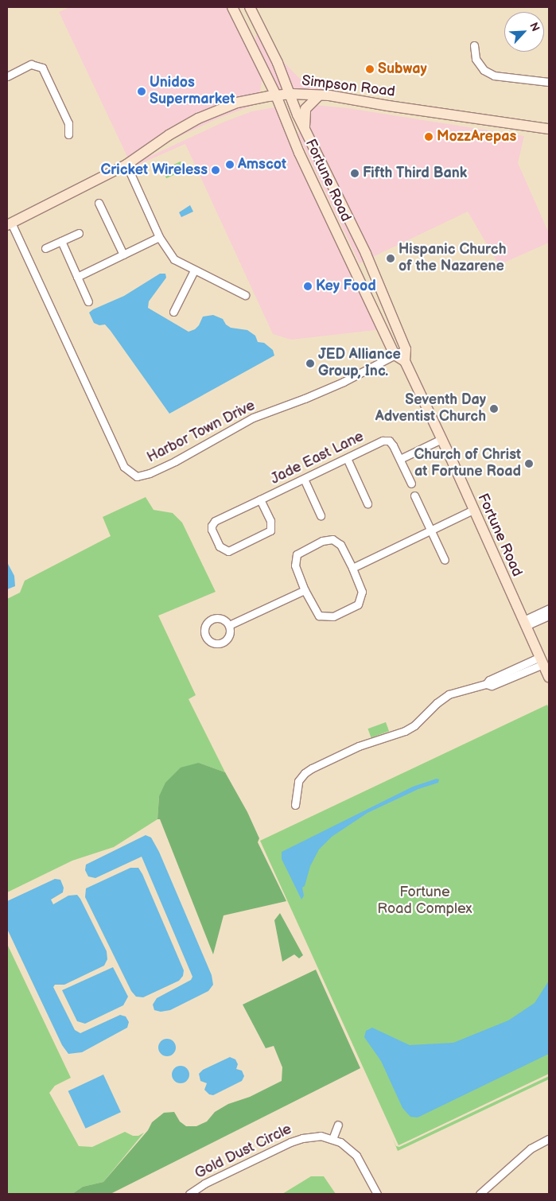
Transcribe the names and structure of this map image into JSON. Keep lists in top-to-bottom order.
{
  "streets": {
    "street": [
      "Simpson Road",
      "Fortune Road",
      "Harbor Town Drive",
      "Jade East Lane",
      "Gold Dust Circle"
    ]
  },
  "crossings": [
    ["Simpson Road", "Fortune Road"],
    ["Simpson Road", "Harbor Town Drive"],
    ["Fortune Road", "Harbor Town Drive"]
  ],
  "parks": ["Fortune Road Complex"],
  "places": [
    "Subway",
    "Unidos Supermarket",
    "MozzArepas",
    "Amscot",
    "Cricket Wireless",
    "Fifth Third Bank",
    "Hispanic Church of the Nazarene",
    "Key Food",
    "JED Alliance Group, Inc.",
    "Seventh Day Adventist Church",
    "Church of Christ at Fortune Road"
  ],
  "north": "top right"
}
